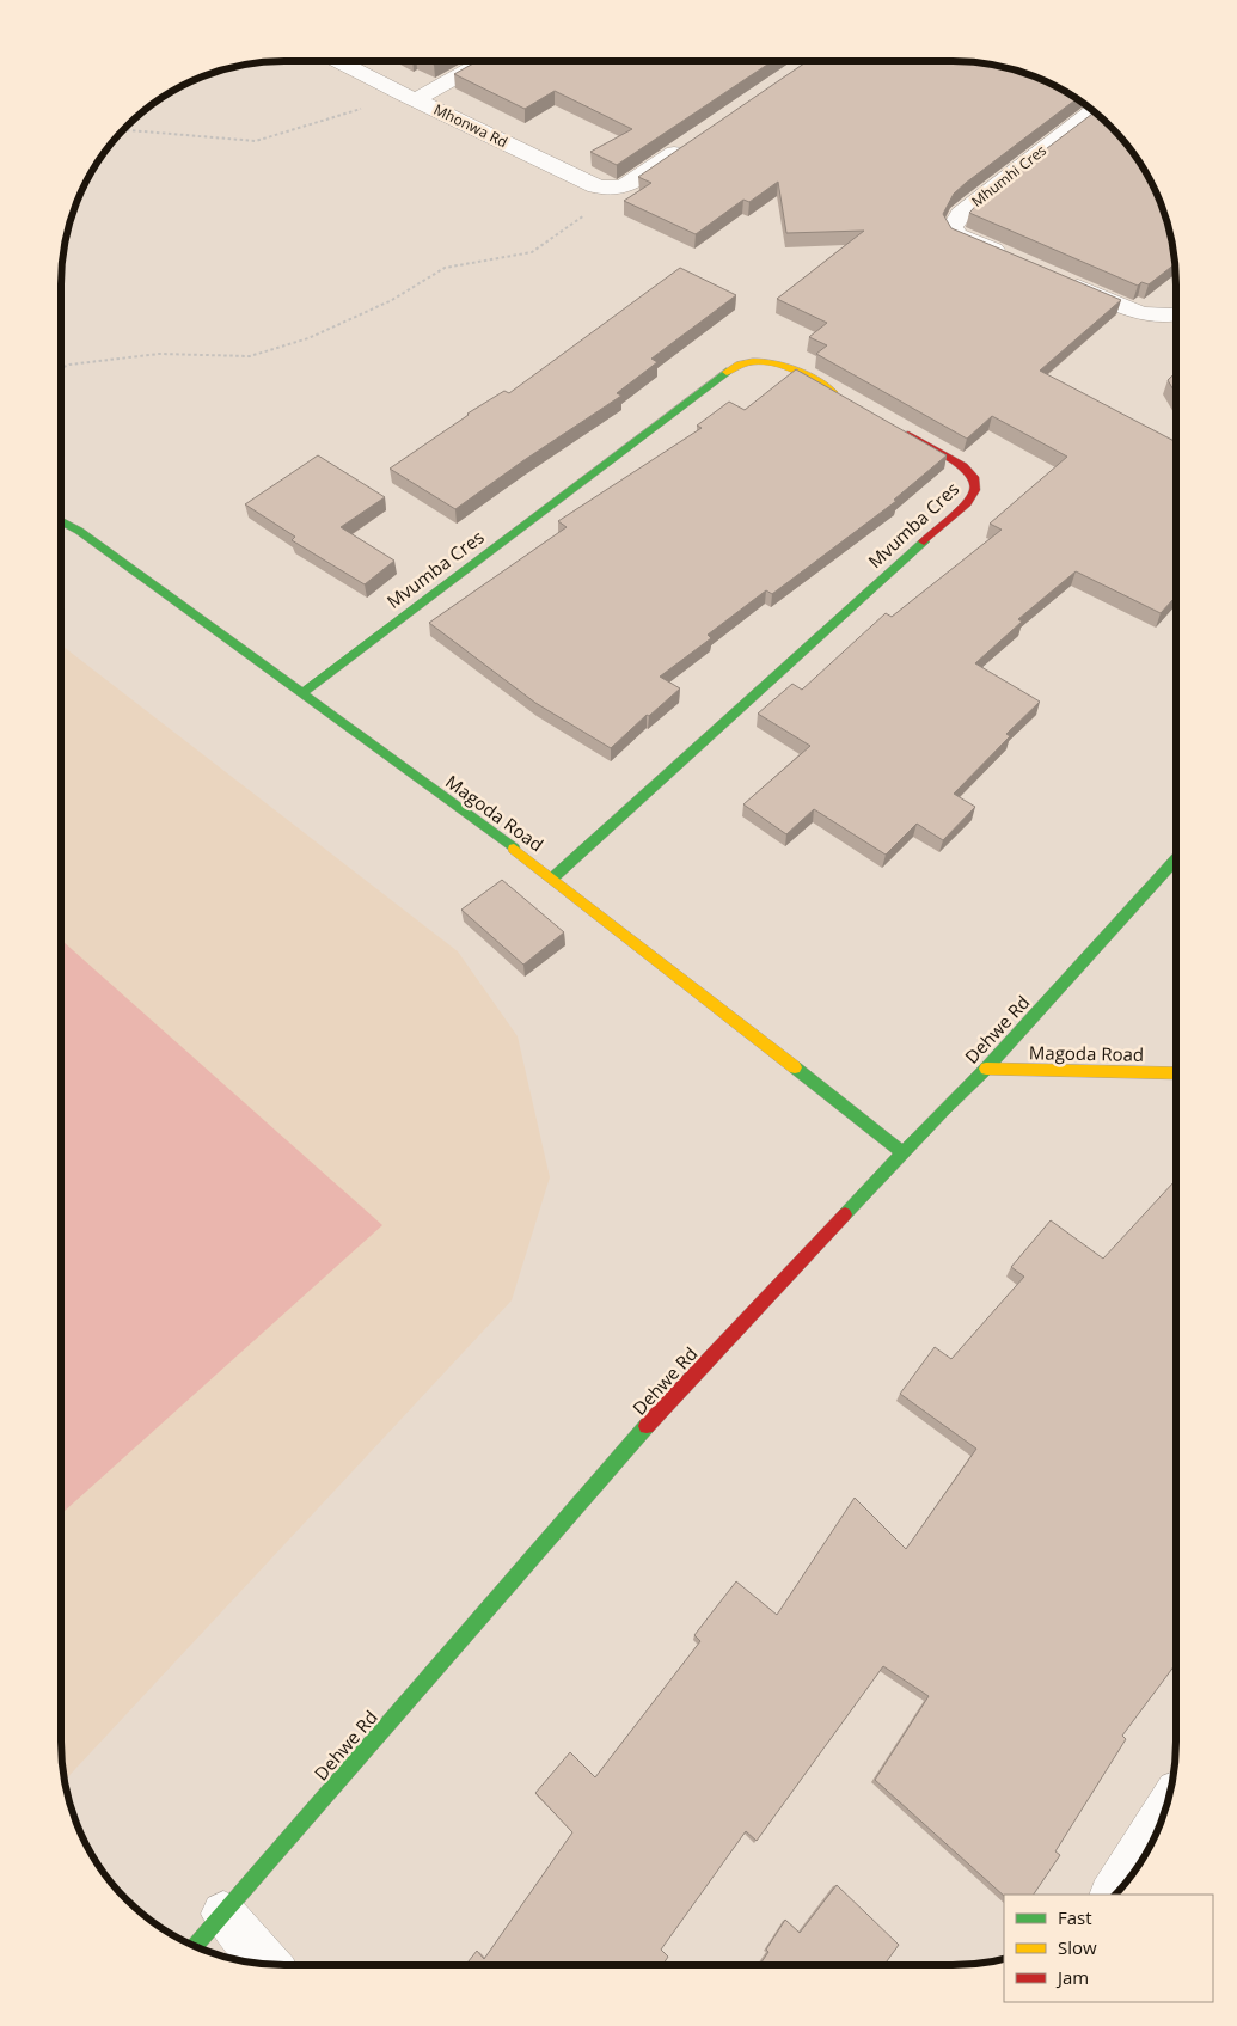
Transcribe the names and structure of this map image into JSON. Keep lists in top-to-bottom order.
{
  "streets": {
    "street": [
      "Mhonwa Rd",
      "Mhumhi Cres",
      "Mvumba Cres",
      "Magoda Road",
      "Dehwe Rd"
    ]
  },
  "crossings": [
    ["Mvumba Cres", "Magoda Road"],
    ["Magoda Road", "Dehwe Rd"]
  ],
  "legend": ["Fast", "Slow", "Jam"]
}
